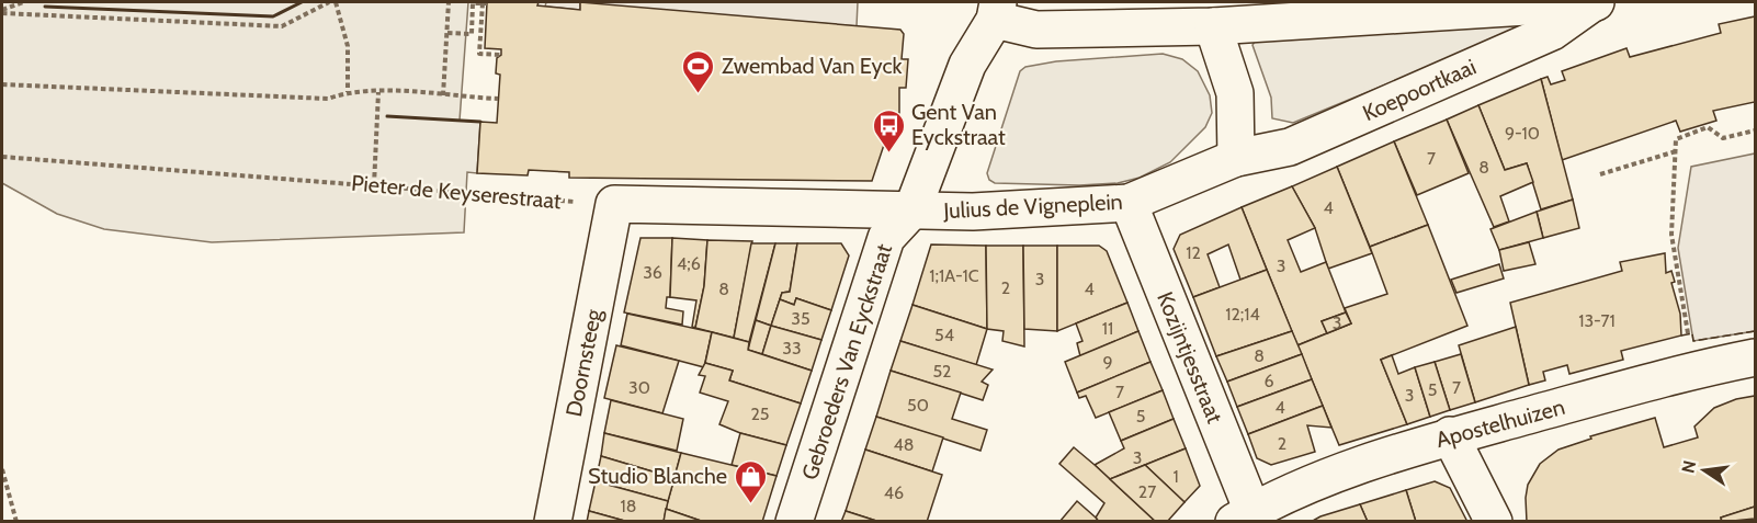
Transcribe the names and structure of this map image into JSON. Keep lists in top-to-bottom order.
{
  "streets": {
    "street": [
      "Koepoortkaai",
      "Julius de Vigneplein",
      "Kozijntjesstraat",
      "Gebroeders Van Eyckstraat",
      "Doornsteeg",
      "Apostelhuizen"
    ],
    "path": ["Pieter de Keyserestraat"]
  },
  "crossings": [
    ["Koepoortkaai", "Julius de Vigneplein"],
    ["Pieter de Keyserestraat", "Doornsteeg"],
    ["Julius de Vigneplein", "Kozijntjesstraat"],
    ["Julius de Vigneplein", "Gebroeders Van Eyckstraat"],
    ["Kozijntjesstraat", "Apostelhuizen"]
  ],
  "places": {
    "sports": ["Zwembad Van Eyck"],
    "bus stop": ["Gent Van Eyckstraat"],
    "shop": ["Studio Blanche"]
  },
  "house_numbers": [
    "9-10",
    "7",
    "8",
    "4",
    "12",
    "4;6",
    "3",
    "36",
    "1;1A-1C",
    "3",
    "2",
    "8",
    "4",
    "12;14",
    "35",
    "13-71",
    "3",
    "11",
    "54",
    "33",
    "8",
    "9",
    "52",
    "6",
    "30",
    "7",
    "5",
    "7",
    "3",
    "50",
    "4",
    "25",
    "5",
    "2",
    "48",
    "3",
    "1",
    "27",
    "46",
    "18"
  ],
  "north": "left"
}
